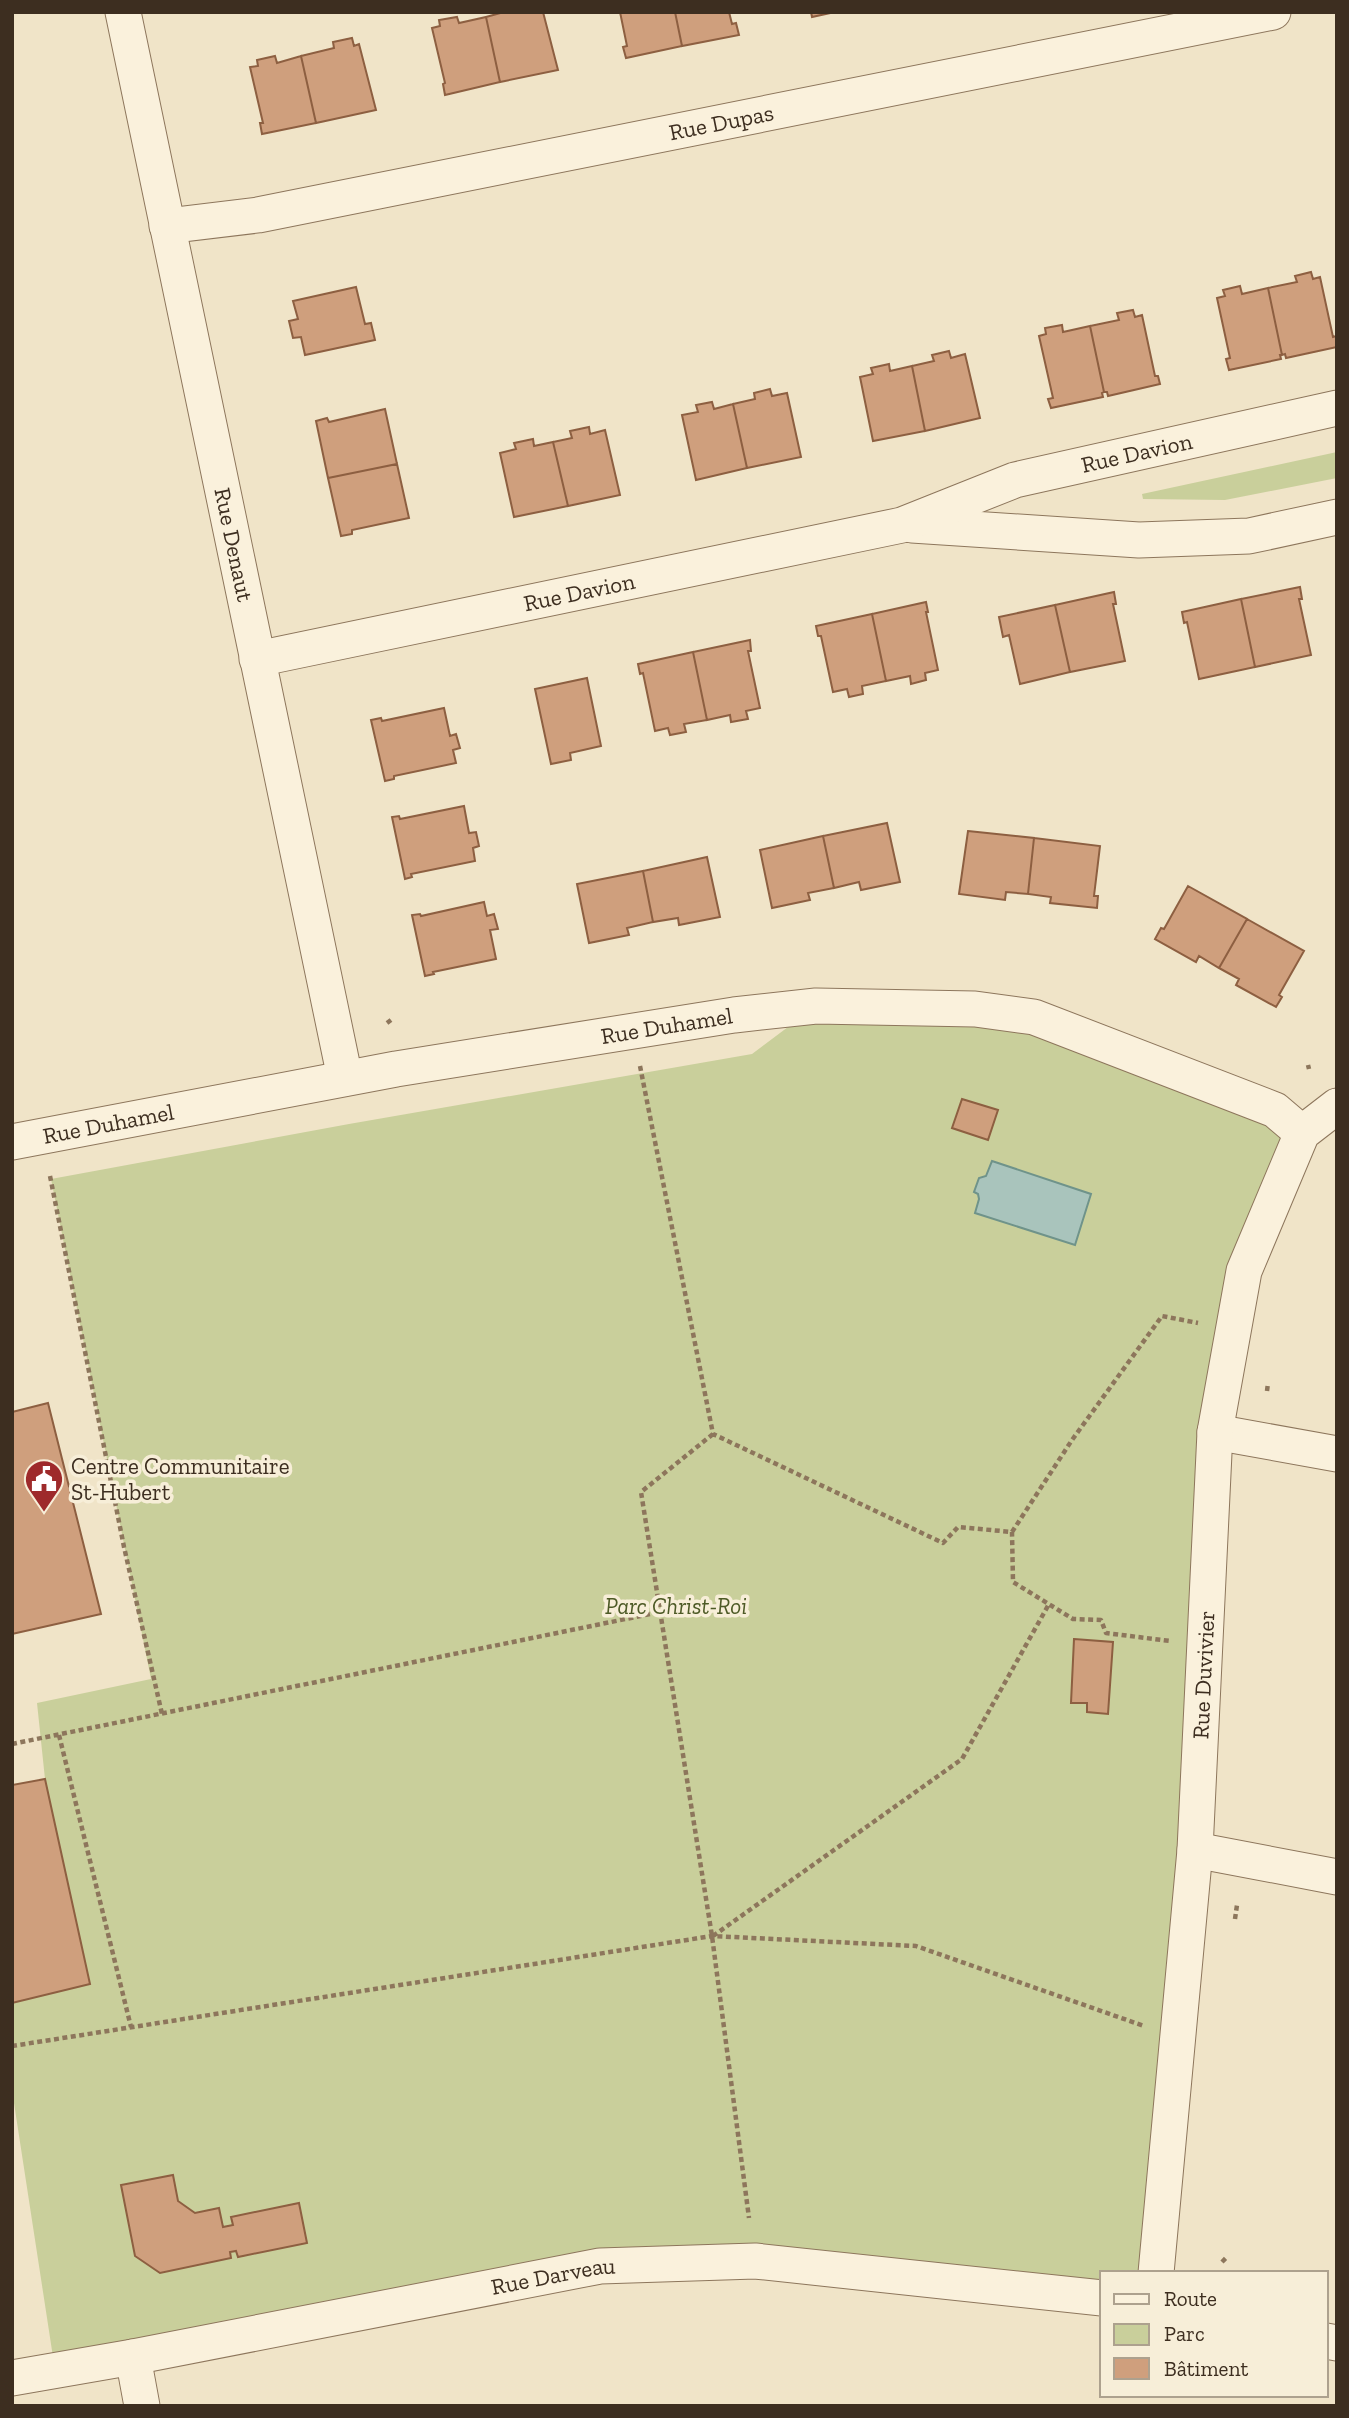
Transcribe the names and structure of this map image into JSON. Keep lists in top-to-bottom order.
{
  "streets": {
    "street": [
      "Rue Dupas",
      "Rue Davion",
      "Rue Denaut",
      "Rue Duhamel",
      "Rue Duvivier",
      "Rue Darveau"
    ]
  },
  "crossings": [
    ["Rue Dupas", "Rue Denaut"],
    ["Rue Davion", "Rue Denaut"],
    ["Rue Denaut", "Rue Duhamel"],
    ["Rue Duhamel", "Rue Duvivier"]
  ],
  "parks": ["Parc Christ-Roi"],
  "places": {
    "public building": ["Centre Communitaire St-Hubert"]
  },
  "legend": ["Route", "Parc", "Bâtiment"]
}
